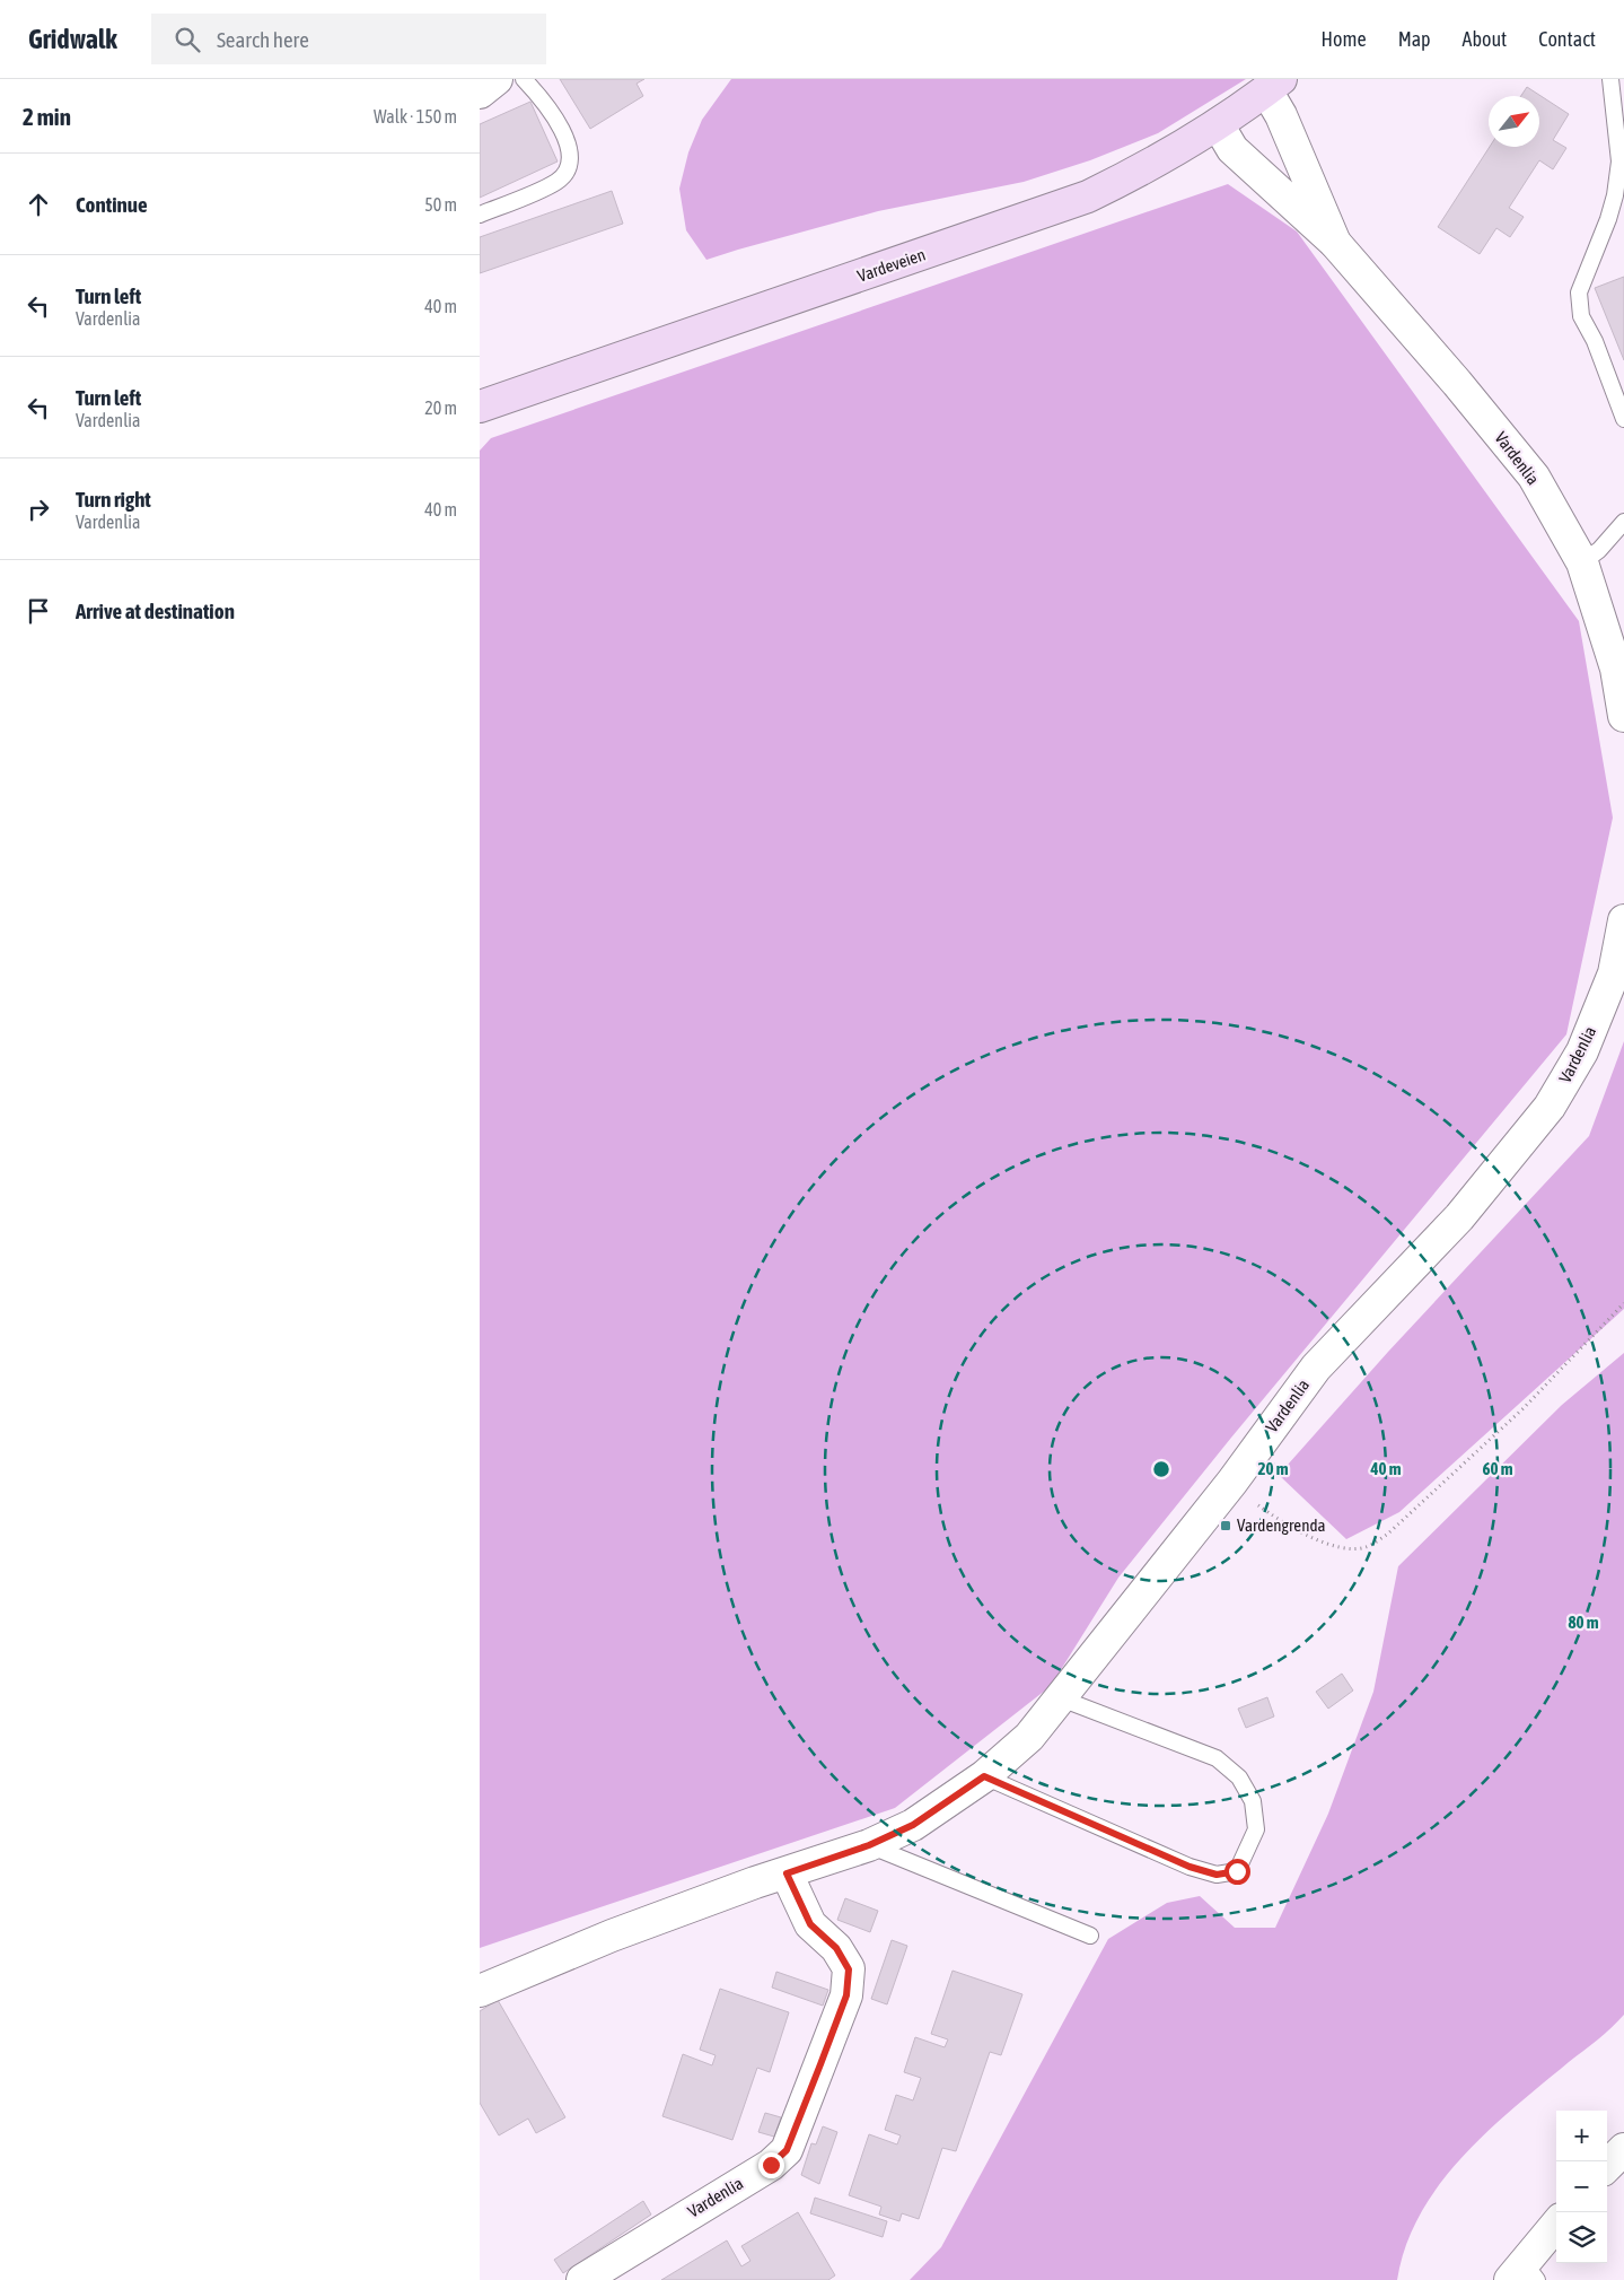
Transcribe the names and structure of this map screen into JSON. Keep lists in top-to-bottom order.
{
  "streets": {
    "street": ["Vardeveien", "Vardenlia"]
  },
  "crossings": [
    ["Vardeveien", "Vardenlia"]
  ],
  "places": {
    "transit": ["Vardengrenda"]
  },
  "north": "top right",
  "page": {
    "header": "Gridwalk",
    "search": "Search here",
    "nav": [
      "Home",
      "Map",
      "About",
      "Contact"
    ],
    "heading": ["2 min", "Walk · 150 m"],
    "list": [
      ["Continue", "50 m"],
      ["Turn left", "Vardenlia", "40 m"],
      ["Turn left", "Vardenlia", "20 m"],
      ["Turn right", "Vardenlia", "40 m"],
      "Arrive at destination"
    ],
    "map_buttons": ["+", "−"]
  },
  "rings": [
    "20 m",
    "40 m",
    "60 m",
    "80 m"
  ]
}
